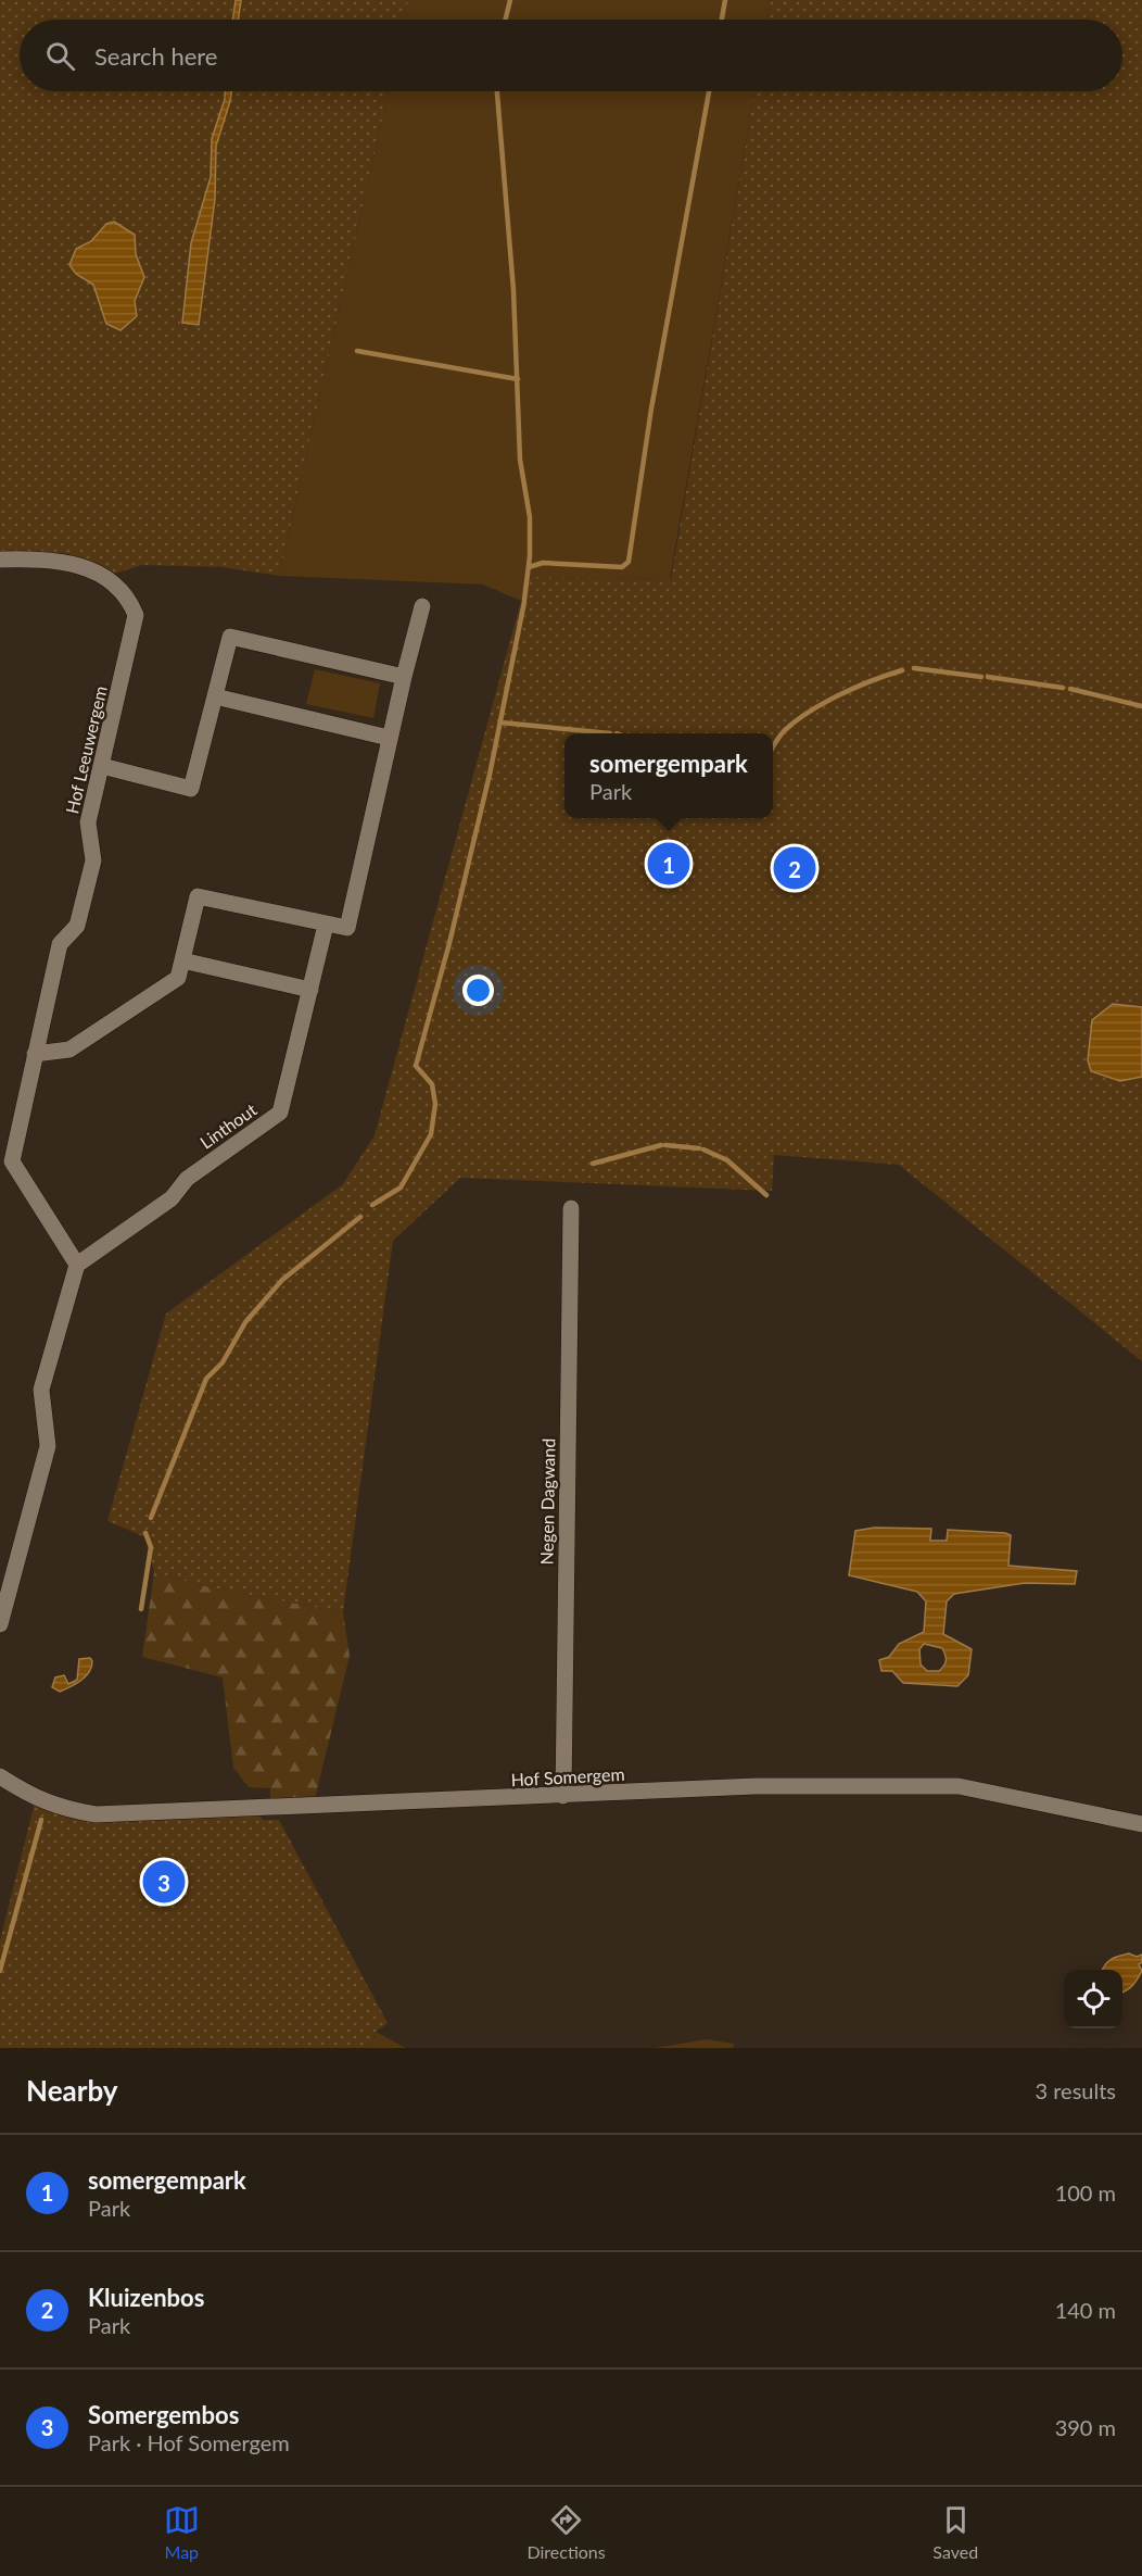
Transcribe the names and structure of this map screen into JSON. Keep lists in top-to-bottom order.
{
  "streets": {
    "street": [
      "Hof Leeuwergem",
      "Linthout",
      "Negen Dagwand",
      "Hof Somergem"
    ]
  },
  "crossings": [
    ["Hof Leeuwergem", "Linthout"],
    ["Negen Dagwand", "Hof Somergem"]
  ],
  "page": {
    "search": "Search here",
    "popup": ["somergempark", "Park"],
    "pins": ["1", "2", "3"],
    "heading": ["Nearby", "3 results"],
    "list": [
      {
        "mark": "1",
        "name": "somergempark",
        "note": "Park",
        "value": "100 m"
      },
      {
        "mark": "2",
        "name": "Kluizenbos",
        "note": "Park",
        "value": "140 m"
      },
      {
        "mark": "3",
        "name": "Somergembos",
        "note": "Park · Hof Somergem",
        "value": "390 m"
      }
    ],
    "nav": ["Map", "Directions", "Saved"]
  }
}
